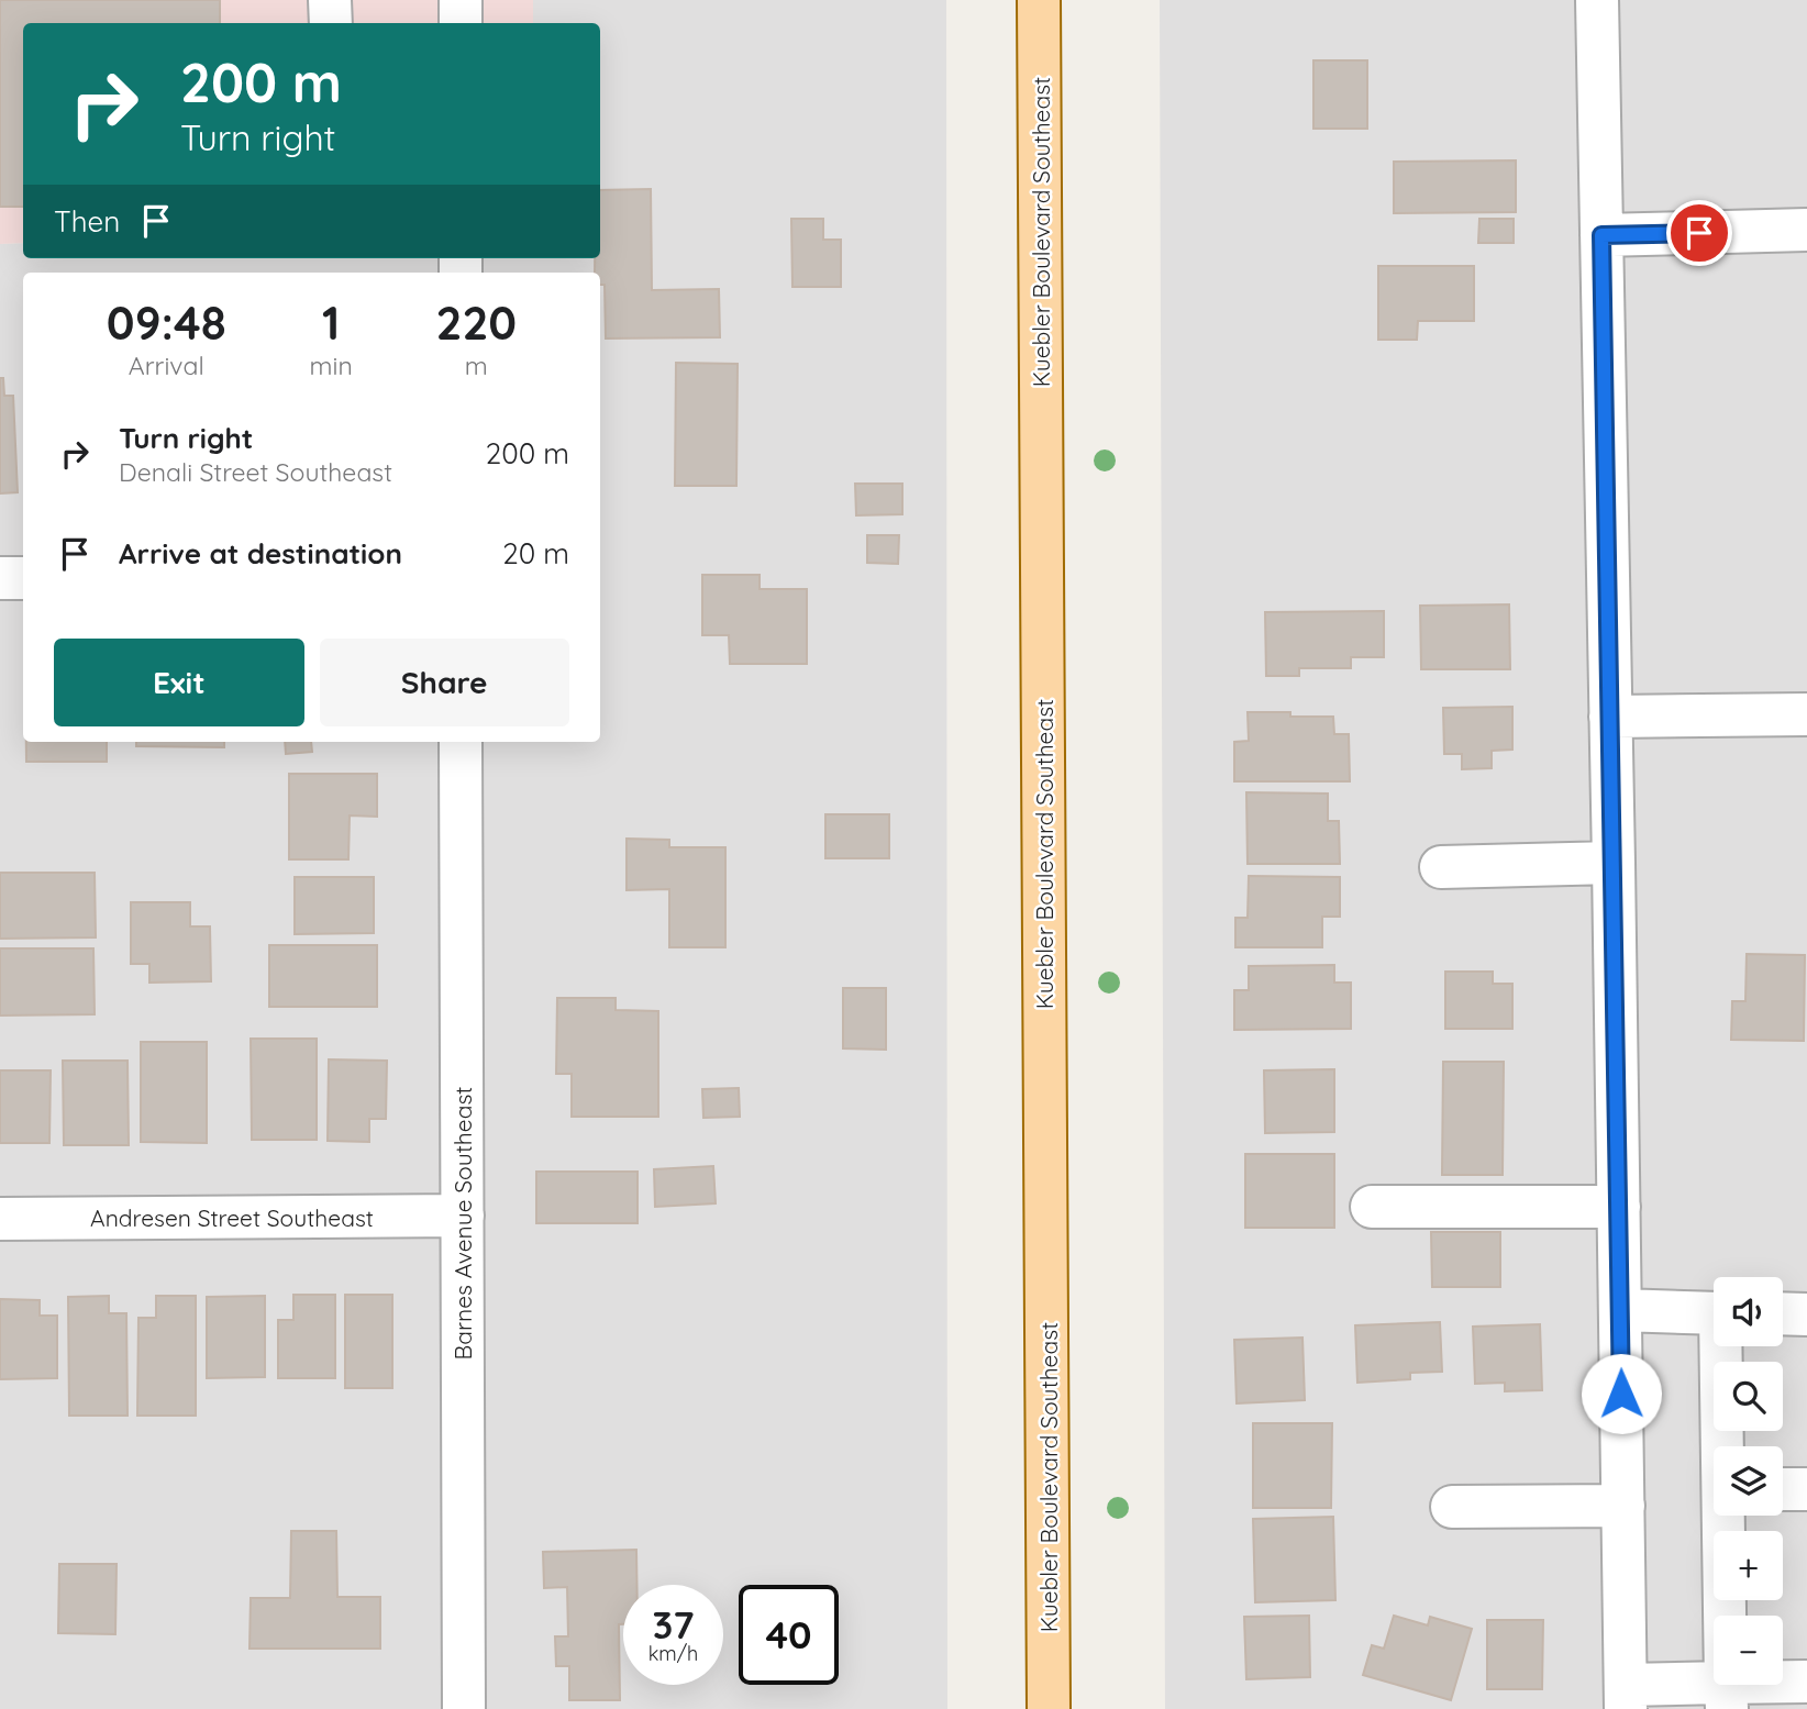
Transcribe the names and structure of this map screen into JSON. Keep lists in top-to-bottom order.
{
  "streets": {
    "main road": ["Kuebler Boulevard Southeast"],
    "street": ["Andresen Street Southeast", "Barnes Avenue Southeast"]
  },
  "crossings": [
    ["Andresen Street Southeast", "Barnes Avenue Southeast"]
  ],
  "page": {
    "turn": ["200 m", "Turn right"],
    "then": "Then",
    "eta": [
      "09:48",
      "Arrival",
      "1",
      "min",
      "220",
      "m"
    ],
    "list": [
      {
        "name": "Turn right",
        "note": "Denali Street Southeast",
        "value": "200 m"
      },
      {
        "name": "Arrive at destination",
        "value": "20 m"
      }
    ],
    "buttons": ["Exit", "Share"],
    "map_buttons": ["+", "−"],
    "speed": "37 km/h",
    "limit": "40"
  }
}
